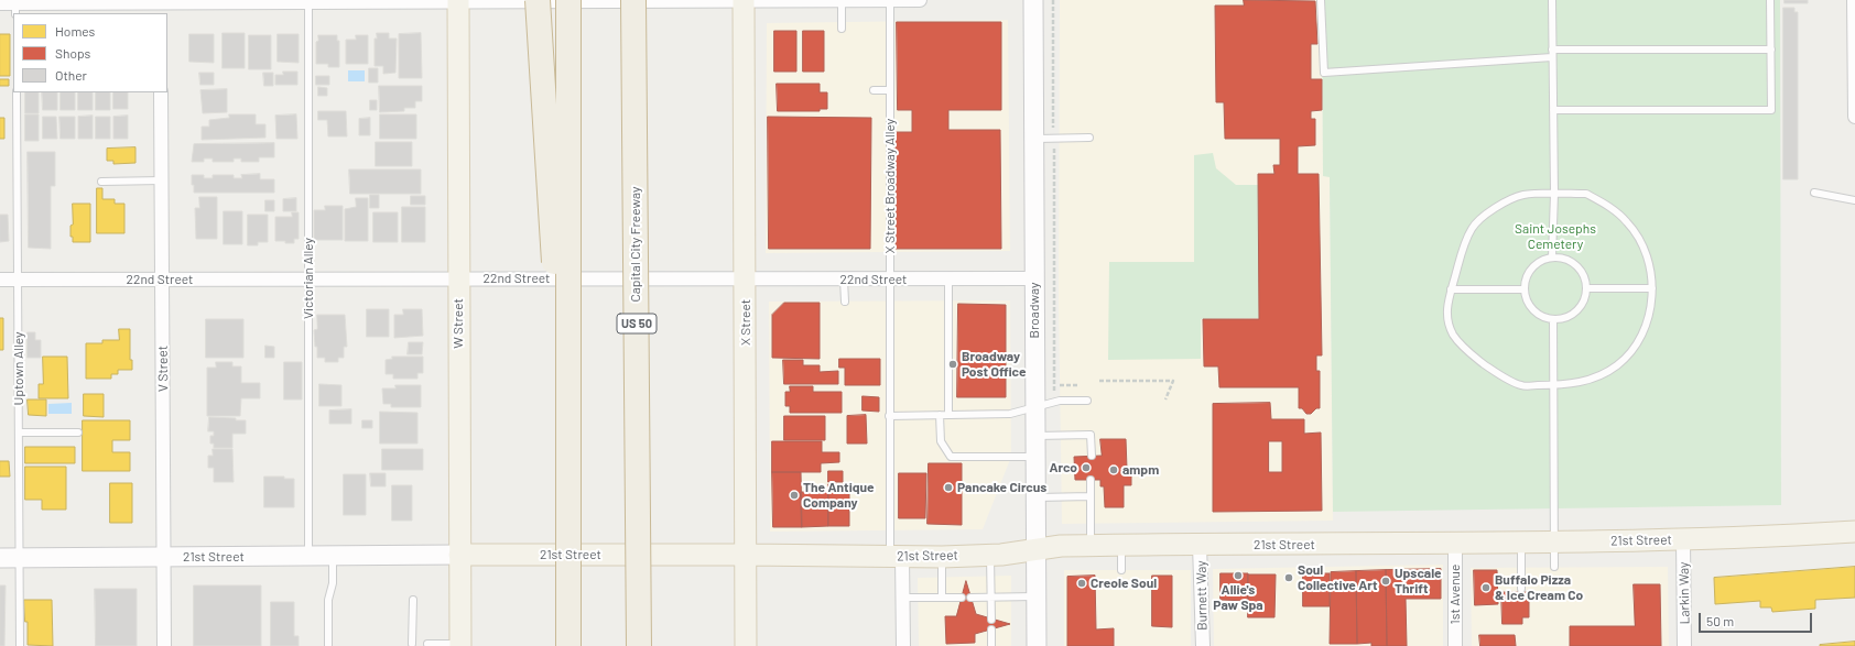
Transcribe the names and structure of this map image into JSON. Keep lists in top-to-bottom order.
{
  "streets": {
    "highway": ["Capital City Freeway", "US 50"],
    "main road": [
      "Broadway",
      "X Street",
      "W Street",
      "21st Street"
    ],
    "street": [
      "22nd Street",
      "V Street",
      "Larkin Way",
      "1st Avenue",
      "Burnett Way"
    ],
    "lane": ["X Street Broadway Alley", "Victorian Alley", "Uptown Alley"]
  },
  "crossings": [
    ["X Street Broadway Alley", "22nd Street"],
    ["X Street Broadway Alley", "21st Street"],
    ["Victorian Alley", "22nd Street"],
    ["Victorian Alley", "21st Street"],
    ["22nd Street", "Broadway"],
    ["22nd Street", "X Street"],
    ["22nd Street", "W Street"],
    ["22nd Street", "Uptown Alley"],
    ["22nd Street", "V Street"],
    ["Broadway", "21st Street"],
    ["X Street", "21st Street"],
    ["W Street", "21st Street"],
    ["Uptown Alley", "21st Street"],
    ["V Street", "21st Street"],
    ["21st Street", "Larkin Way"],
    ["21st Street", "1st Avenue"],
    ["21st Street", "Burnett Way"]
  ],
  "parks": ["Saint Josephs Cemetery"],
  "places": [
    "Broadway Post Office",
    "Arco",
    "ampm",
    "Pancake Circus",
    "The Antique Company",
    "Allie's Paw Spa",
    "Soul Collective Art",
    "Upscale Thrift",
    "Creole Soul",
    "Buffalo Pizza & Ice Cream Co"
  ],
  "legend": ["Homes", "Shops", "Other"],
  "scale_bar": "50 m"
}
